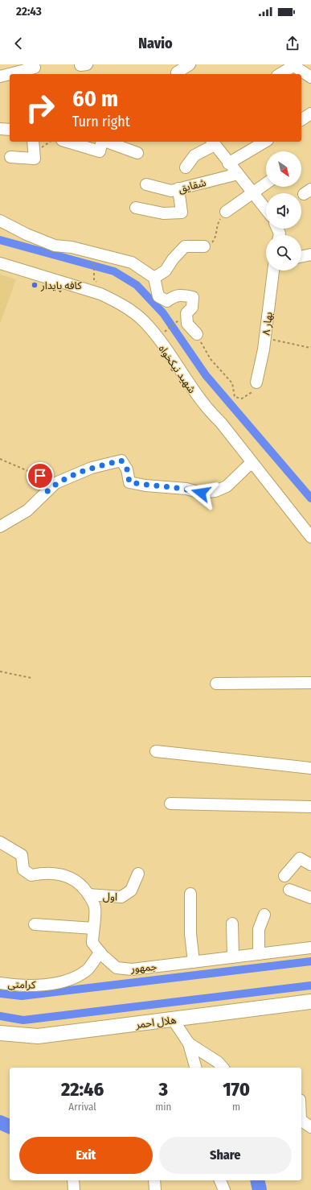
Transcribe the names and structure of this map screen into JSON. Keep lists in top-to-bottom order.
{
  "streets": {
    "main road": ["هلال احمر"],
    "street": [
      "شقایق",
      "بهار ۸",
      "شهید نیکخواه",
      "اول",
      "جمهور",
      "کرامتی"
    ]
  },
  "crossings": [
    ["اول", "جمهور"],
    ["جمهور", "کرامتی"]
  ],
  "places": ["کافه پایدار"],
  "north": "bottom right",
  "page": {
    "status": "22:43",
    "header": "Navio",
    "turn": ["60 m", "Turn right"],
    "eta": [
      "22:46",
      "Arrival",
      "3",
      "min",
      "170",
      "m"
    ],
    "buttons": ["Exit", "Share"]
  }
}
